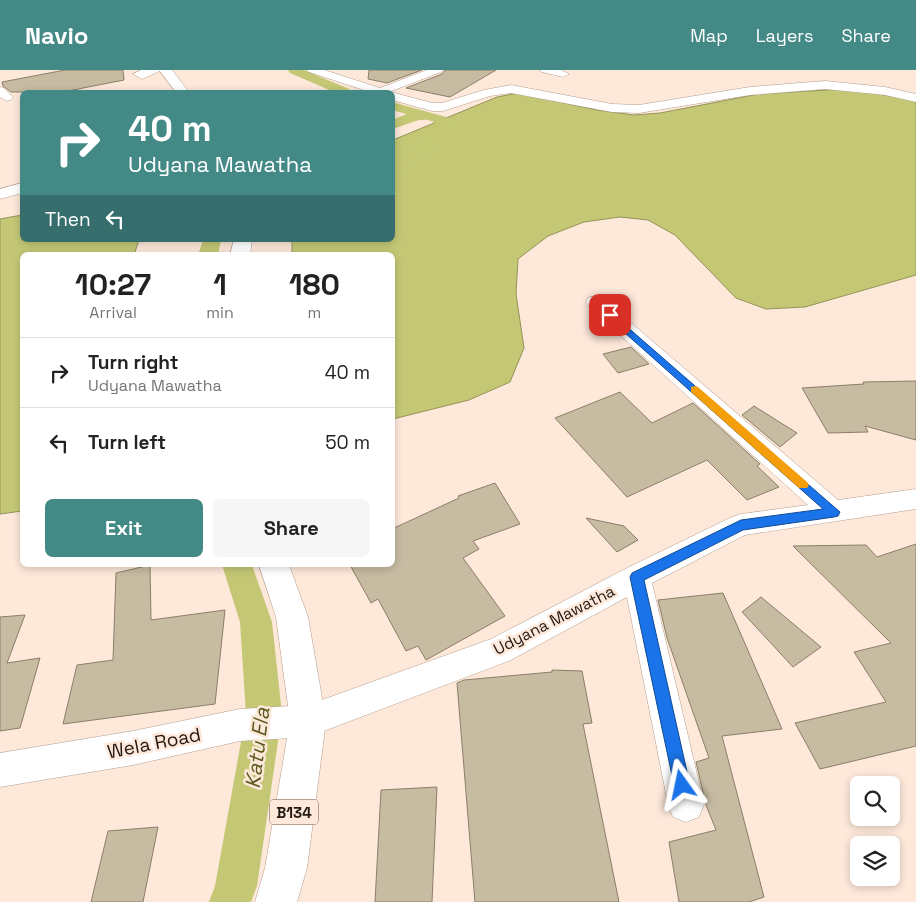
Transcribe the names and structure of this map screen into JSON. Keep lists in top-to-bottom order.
{
  "streets": {
    "main road": ["B134"],
    "street": ["Udyana Mawatha", "Wela Road"]
  },
  "crossings": [
    ["Udyana Mawatha", "Wela Road"],
    ["Udyana Mawatha", "B134"],
    ["Wela Road", "B134"]
  ],
  "water": ["Katu Ela"],
  "page": {
    "header": "Navio",
    "nav": ["Map", "Layers", "Share"],
    "turn": ["40 m", "Udyana Mawatha"],
    "then": "Then",
    "eta": [
      "10:27",
      "Arrival",
      "1",
      "min",
      "180",
      "m"
    ],
    "list": [
      {
        "name": "Turn right",
        "note": "Udyana Mawatha",
        "value": "40 m"
      },
      {
        "name": "Turn left",
        "value": "50 m"
      }
    ],
    "buttons": ["Exit", "Share"]
  }
}
